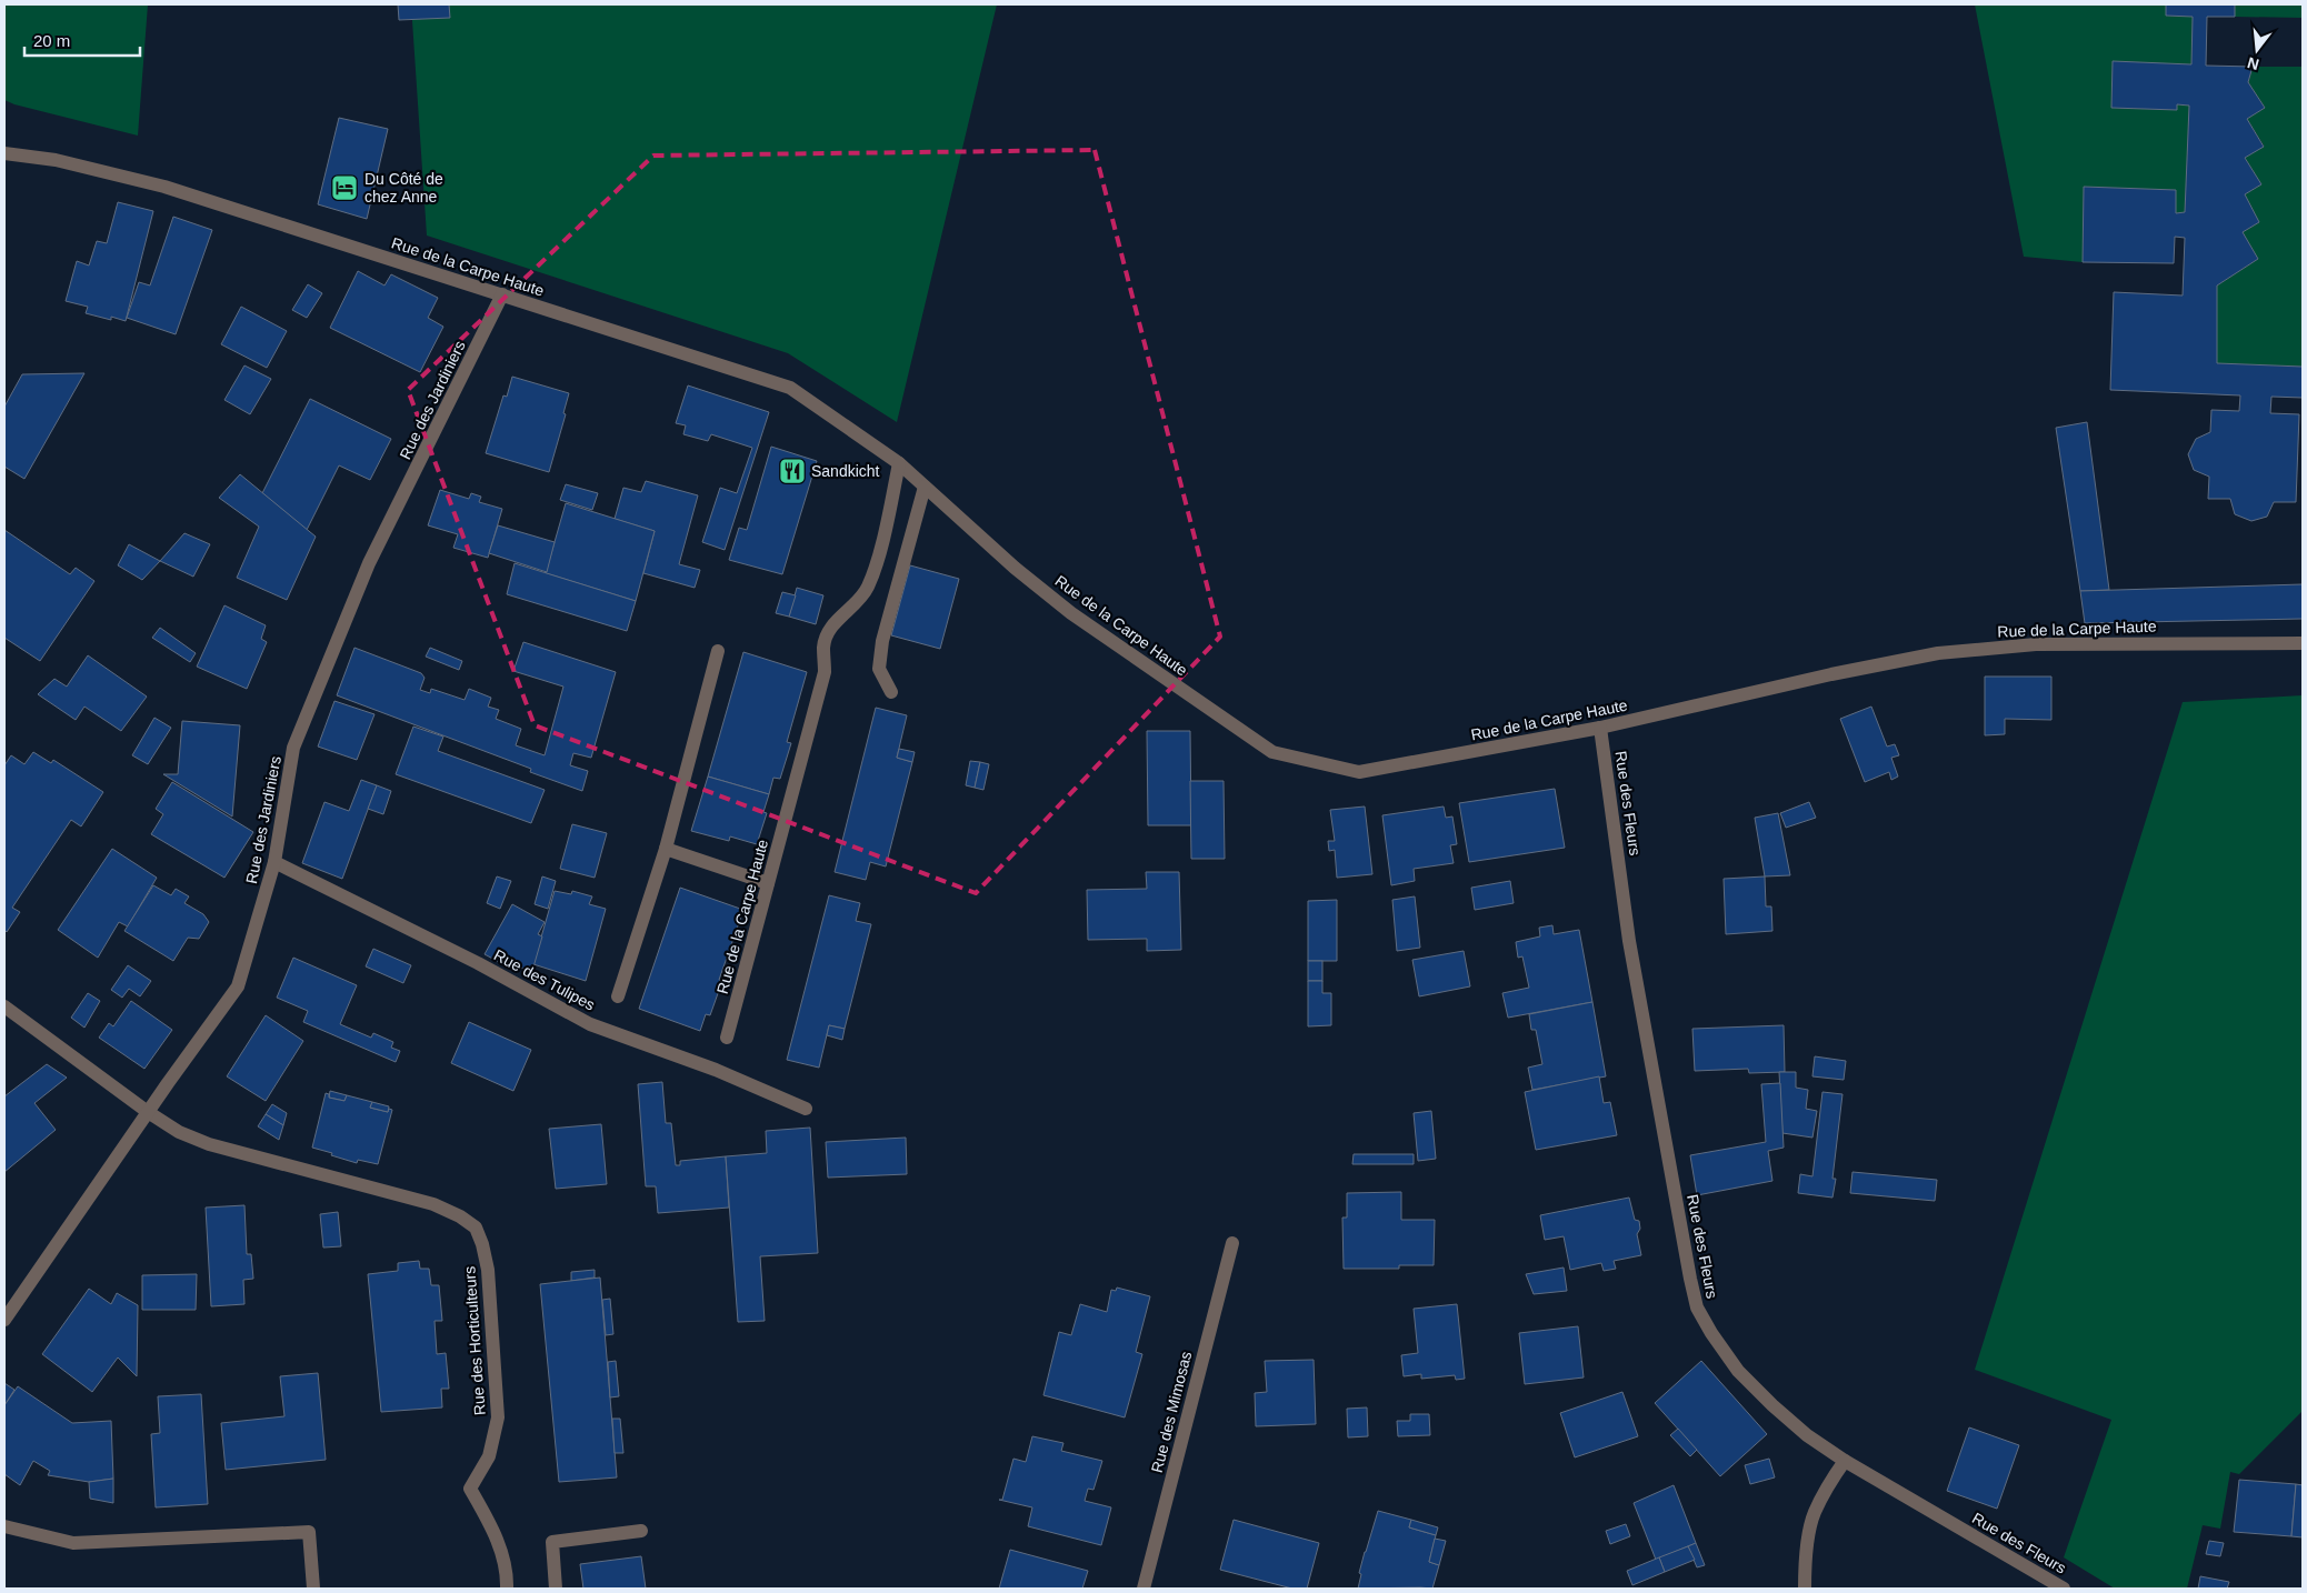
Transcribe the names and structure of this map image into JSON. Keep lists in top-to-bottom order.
{
  "streets": {
    "street": [
      "Rue de la Carpe Haute",
      "Rue des Jardiniers",
      "Rue des Fleurs",
      "Rue des Tulipes",
      "Rue des Horticulteurs",
      "Rue des Mimosas"
    ]
  },
  "crossings": [
    ["Rue de la Carpe Haute", "Rue des Jardiniers"],
    ["Rue de la Carpe Haute", "Rue des Fleurs"],
    ["Rue des Jardiniers", "Rue des Tulipes"],
    ["Rue des Jardiniers", "Rue des Horticulteurs"]
  ],
  "places": {
    "hotel": ["Du Côté de chez Anne"],
    "restaurant": ["Sandkicht"]
  },
  "scale_bar": "20 m",
  "north": "bottom"
}
